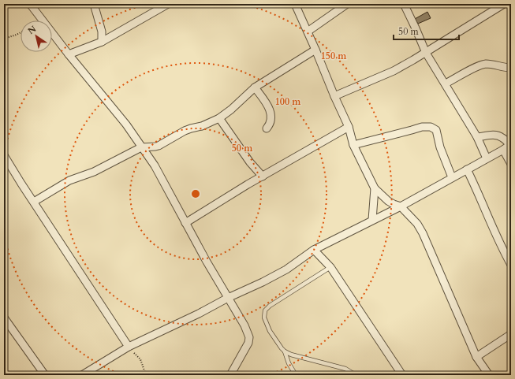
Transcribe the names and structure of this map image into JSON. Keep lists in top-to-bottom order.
{
  "scale_bar": "50 m",
  "north": "top left",
  "rings": ["150 m", "100 m", "50 m"]
}
